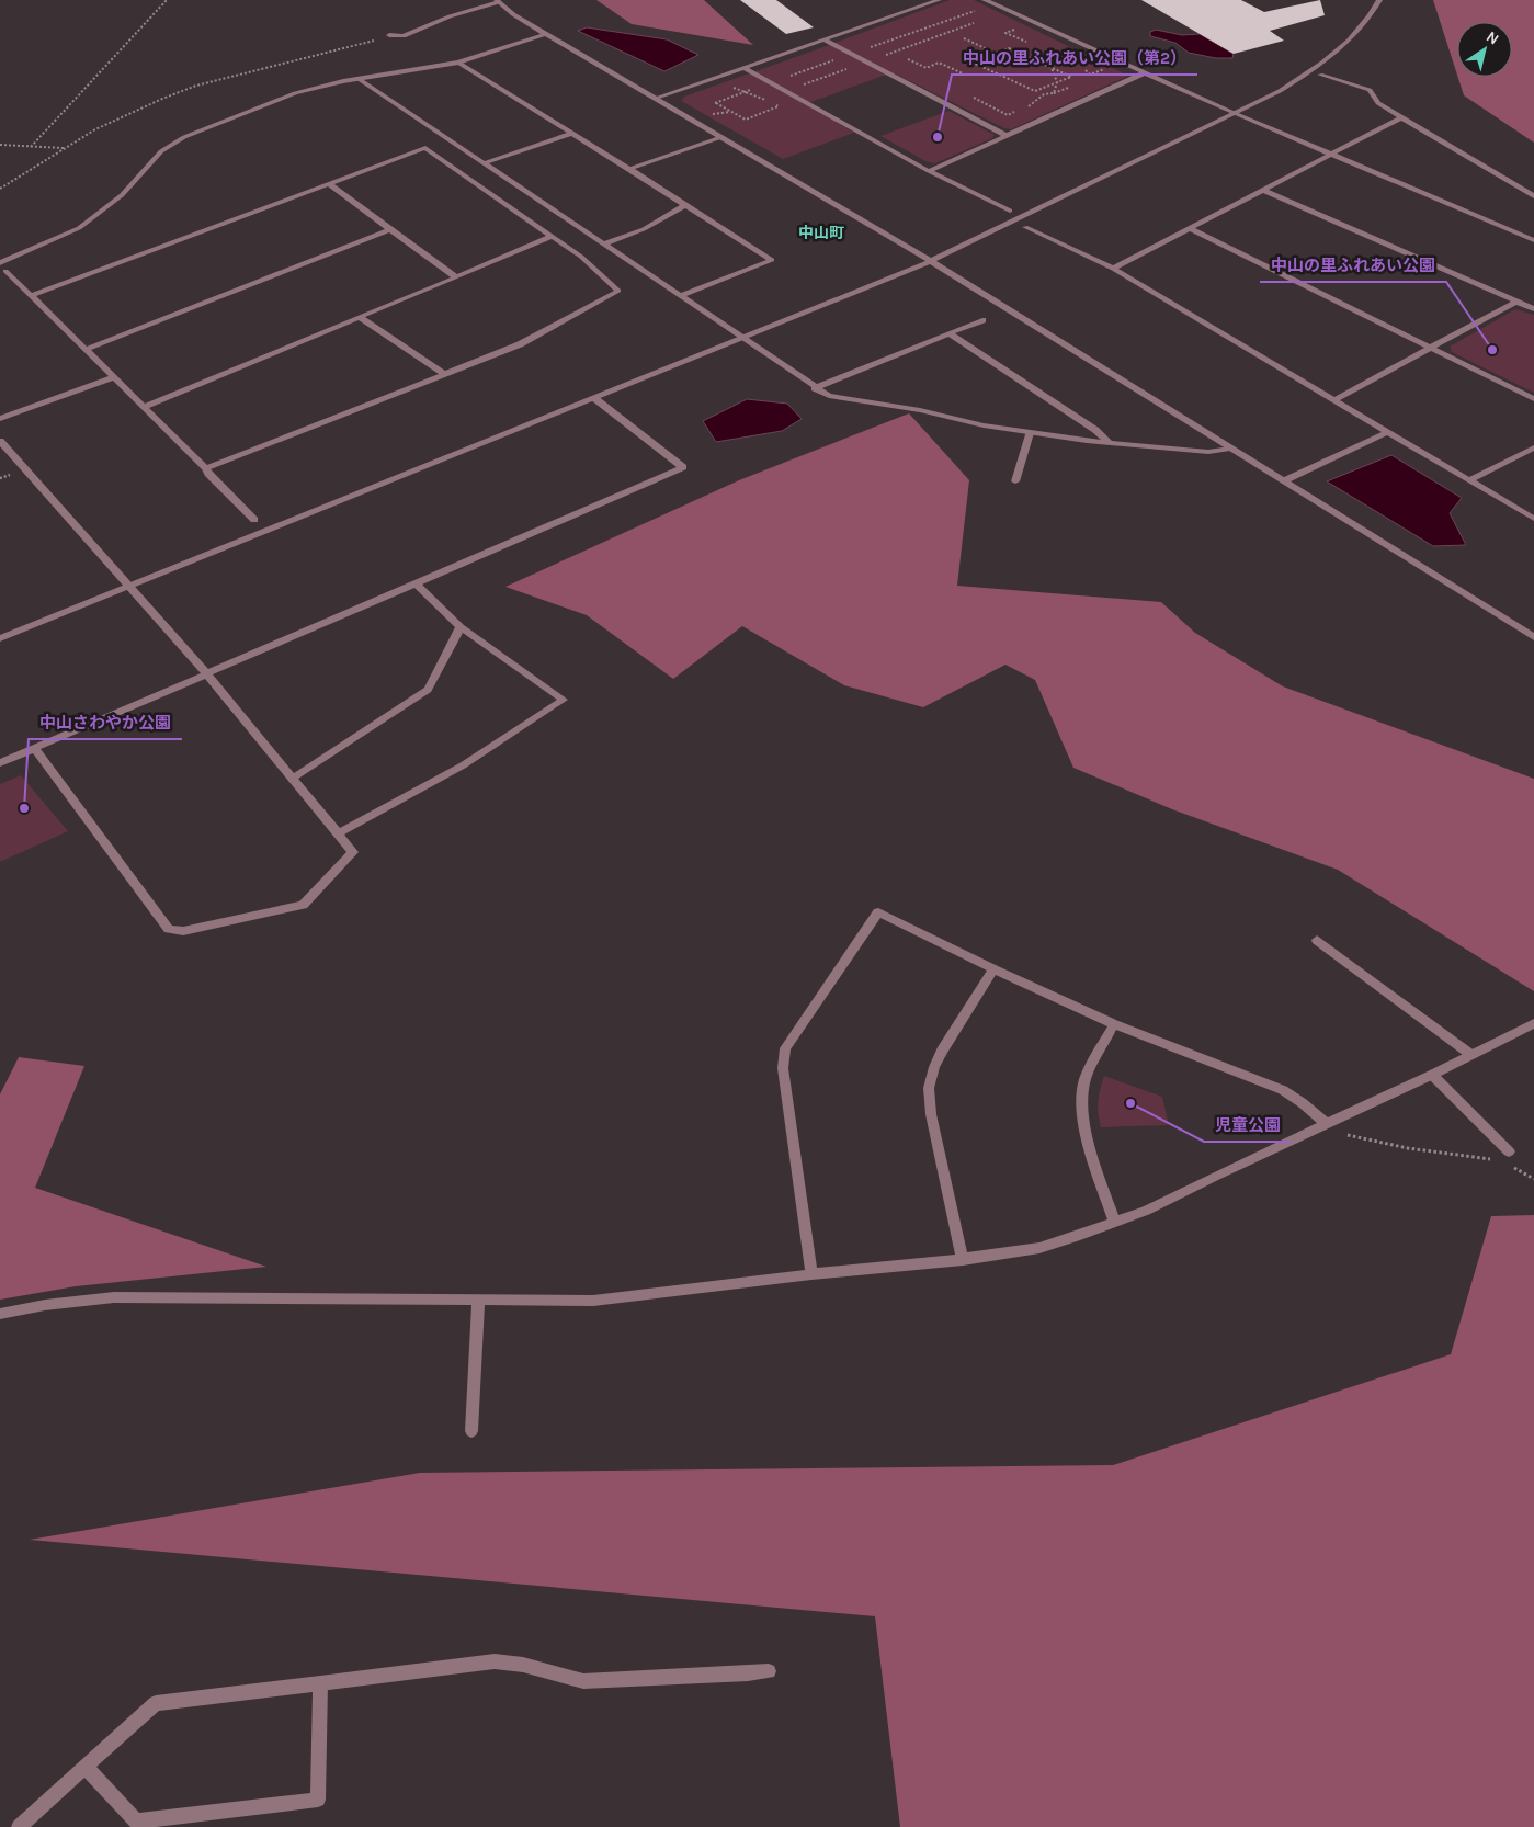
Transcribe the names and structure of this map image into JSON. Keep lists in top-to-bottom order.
{
  "districts": ["中山町"],
  "places": [
    "中山の里ふれあい公園（第2）",
    "中山の里ふれあい公園",
    "中山さわやか公園",
    "児童公園"
  ],
  "north": "top right"
}
